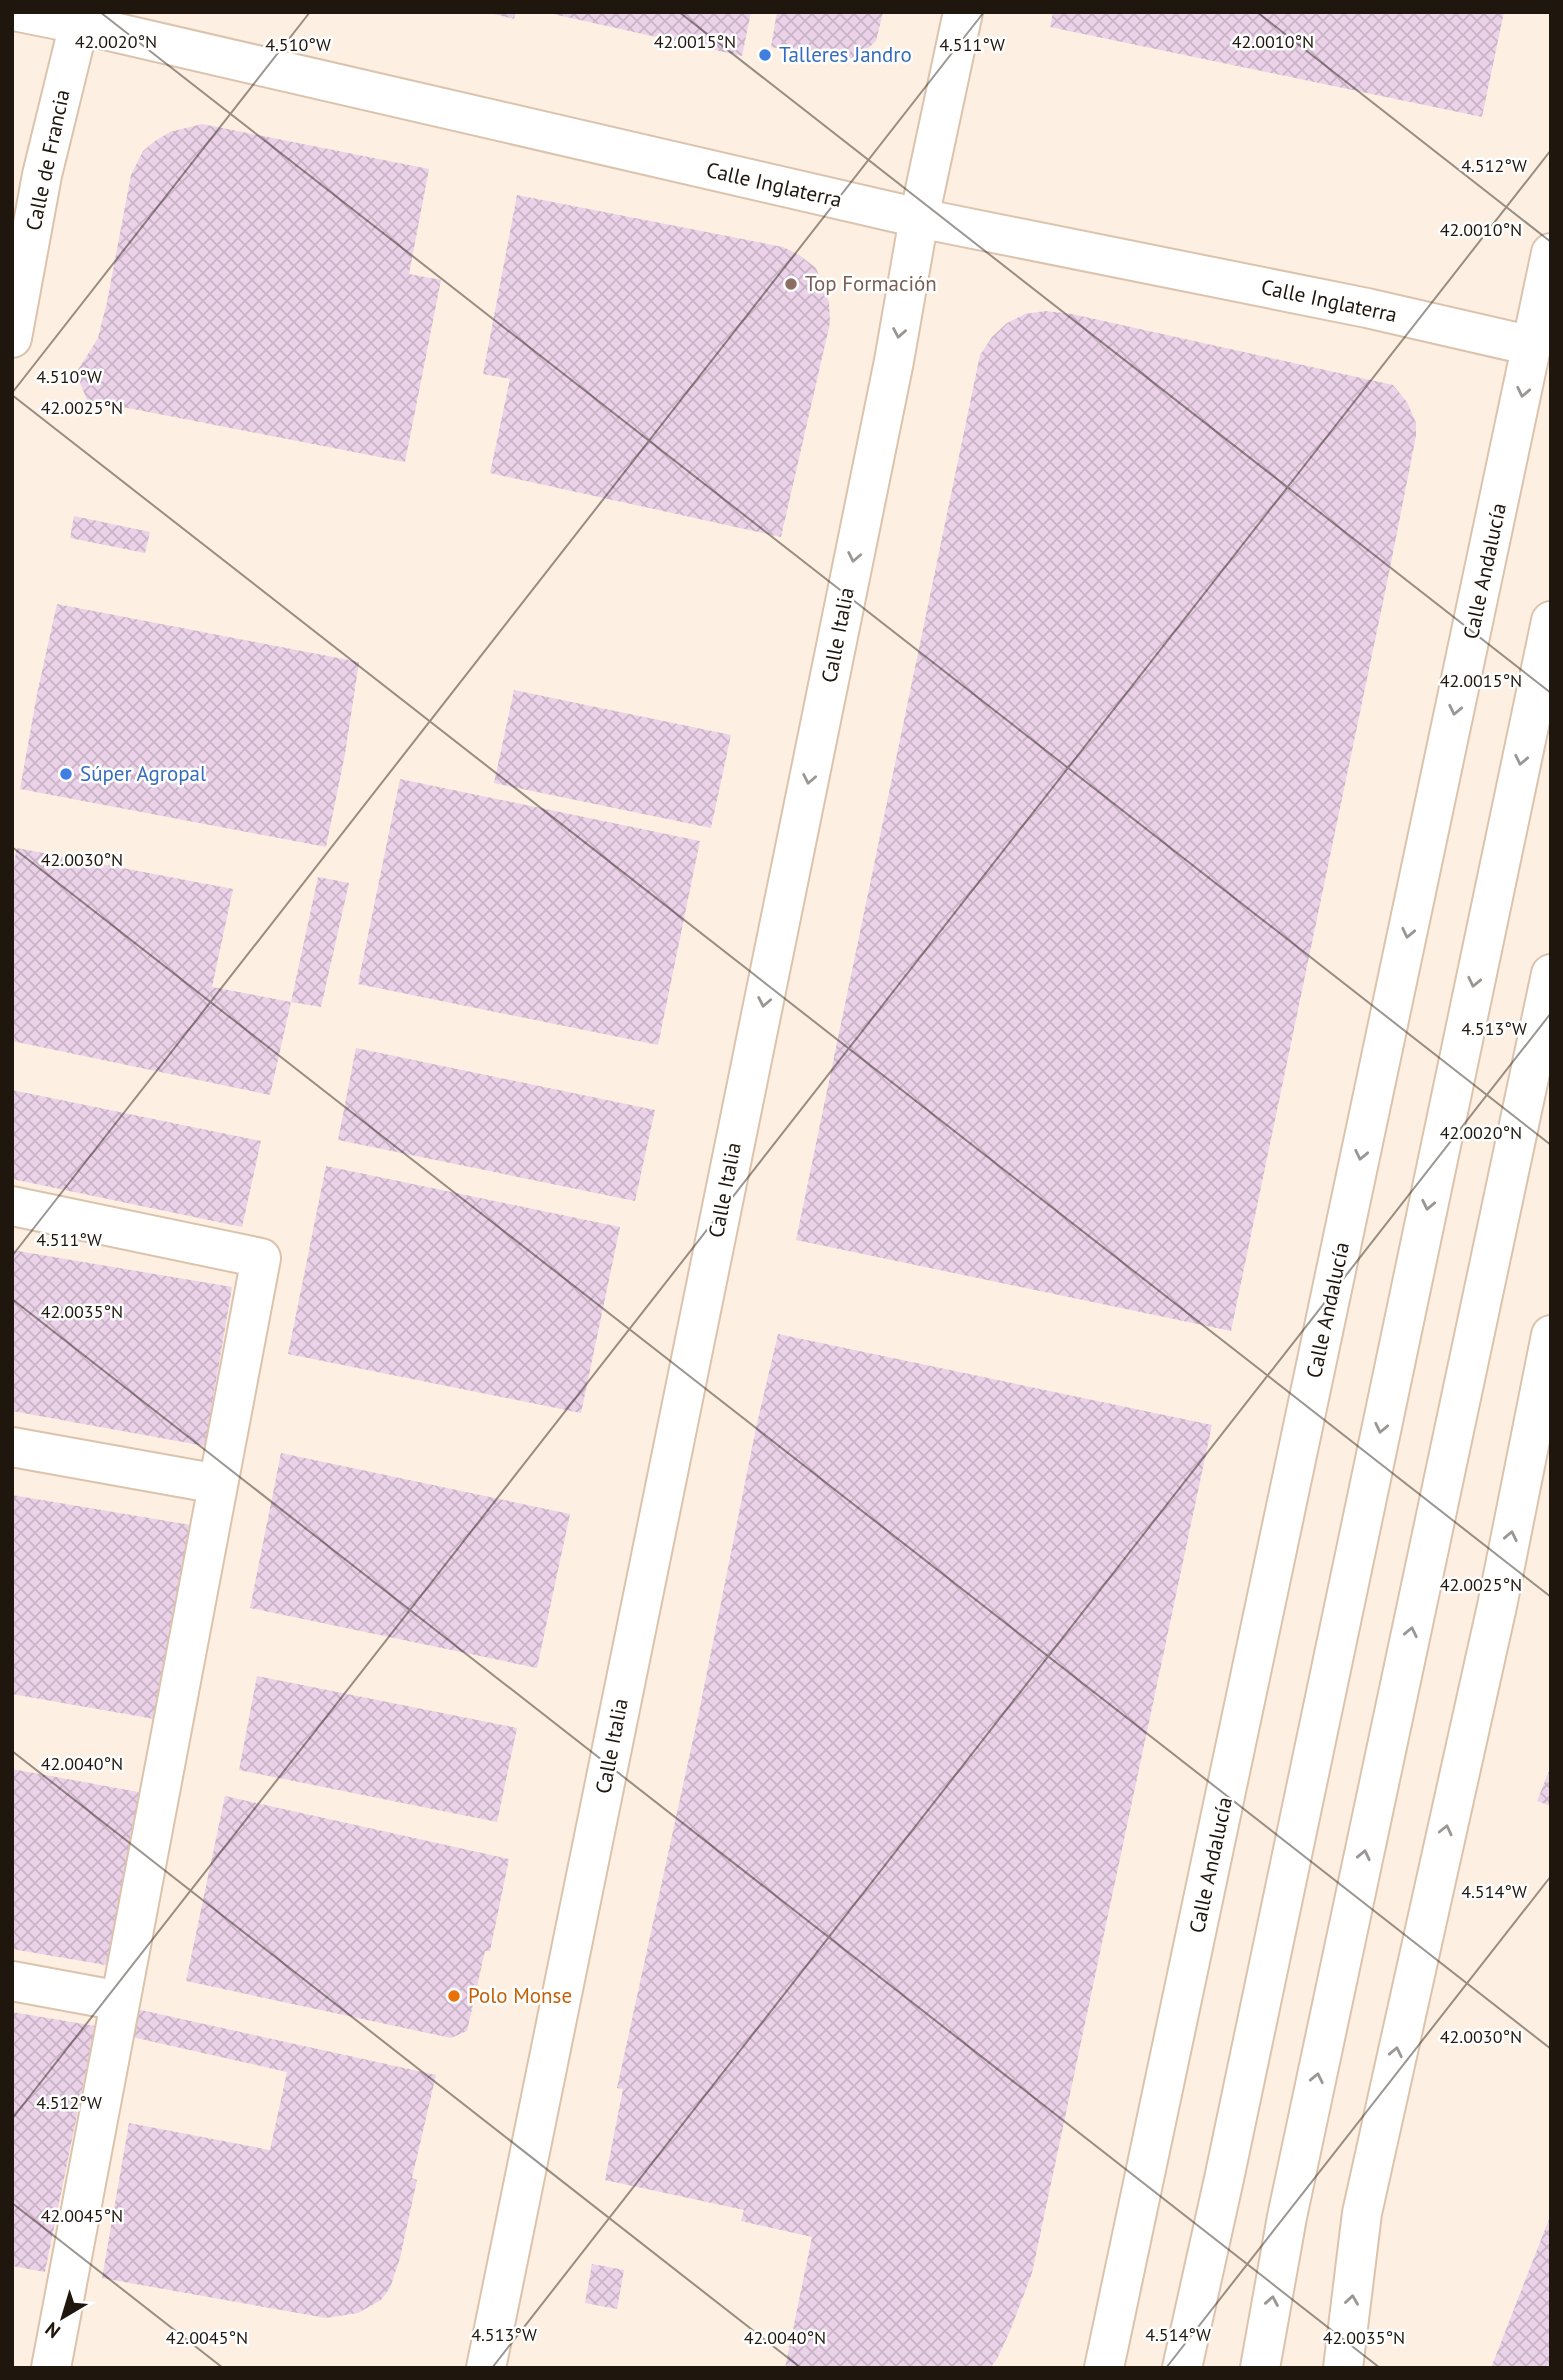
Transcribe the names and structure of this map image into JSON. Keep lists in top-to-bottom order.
{
  "streets": {
    "street": [
      "Calle de Francia",
      "Calle Inglaterra",
      "Calle Andalucía",
      "Calle Italia"
    ]
  },
  "crossings": [
    ["Calle de Francia", "Calle Inglaterra"],
    ["Calle Inglaterra", "Calle Andalucía"],
    ["Calle Inglaterra", "Calle Italia"]
  ],
  "one_way": ["Calle Italia"],
  "places": [
    "Talleres Jandro",
    "Top Formación",
    "Súper Agropal",
    "Polo Monse"
  ],
  "north": "bottom left",
  "coordinates": [
    "42.0020°N",
    "42.0015°N",
    "42.0010°N",
    "4.510°W",
    "4.511°W",
    "4.512°W",
    "42.0025°N",
    "42.0030°N",
    "4.513°W",
    "42.0035°N",
    "42.0040°N",
    "4.514°W",
    "42.0045°N"
  ]
}
